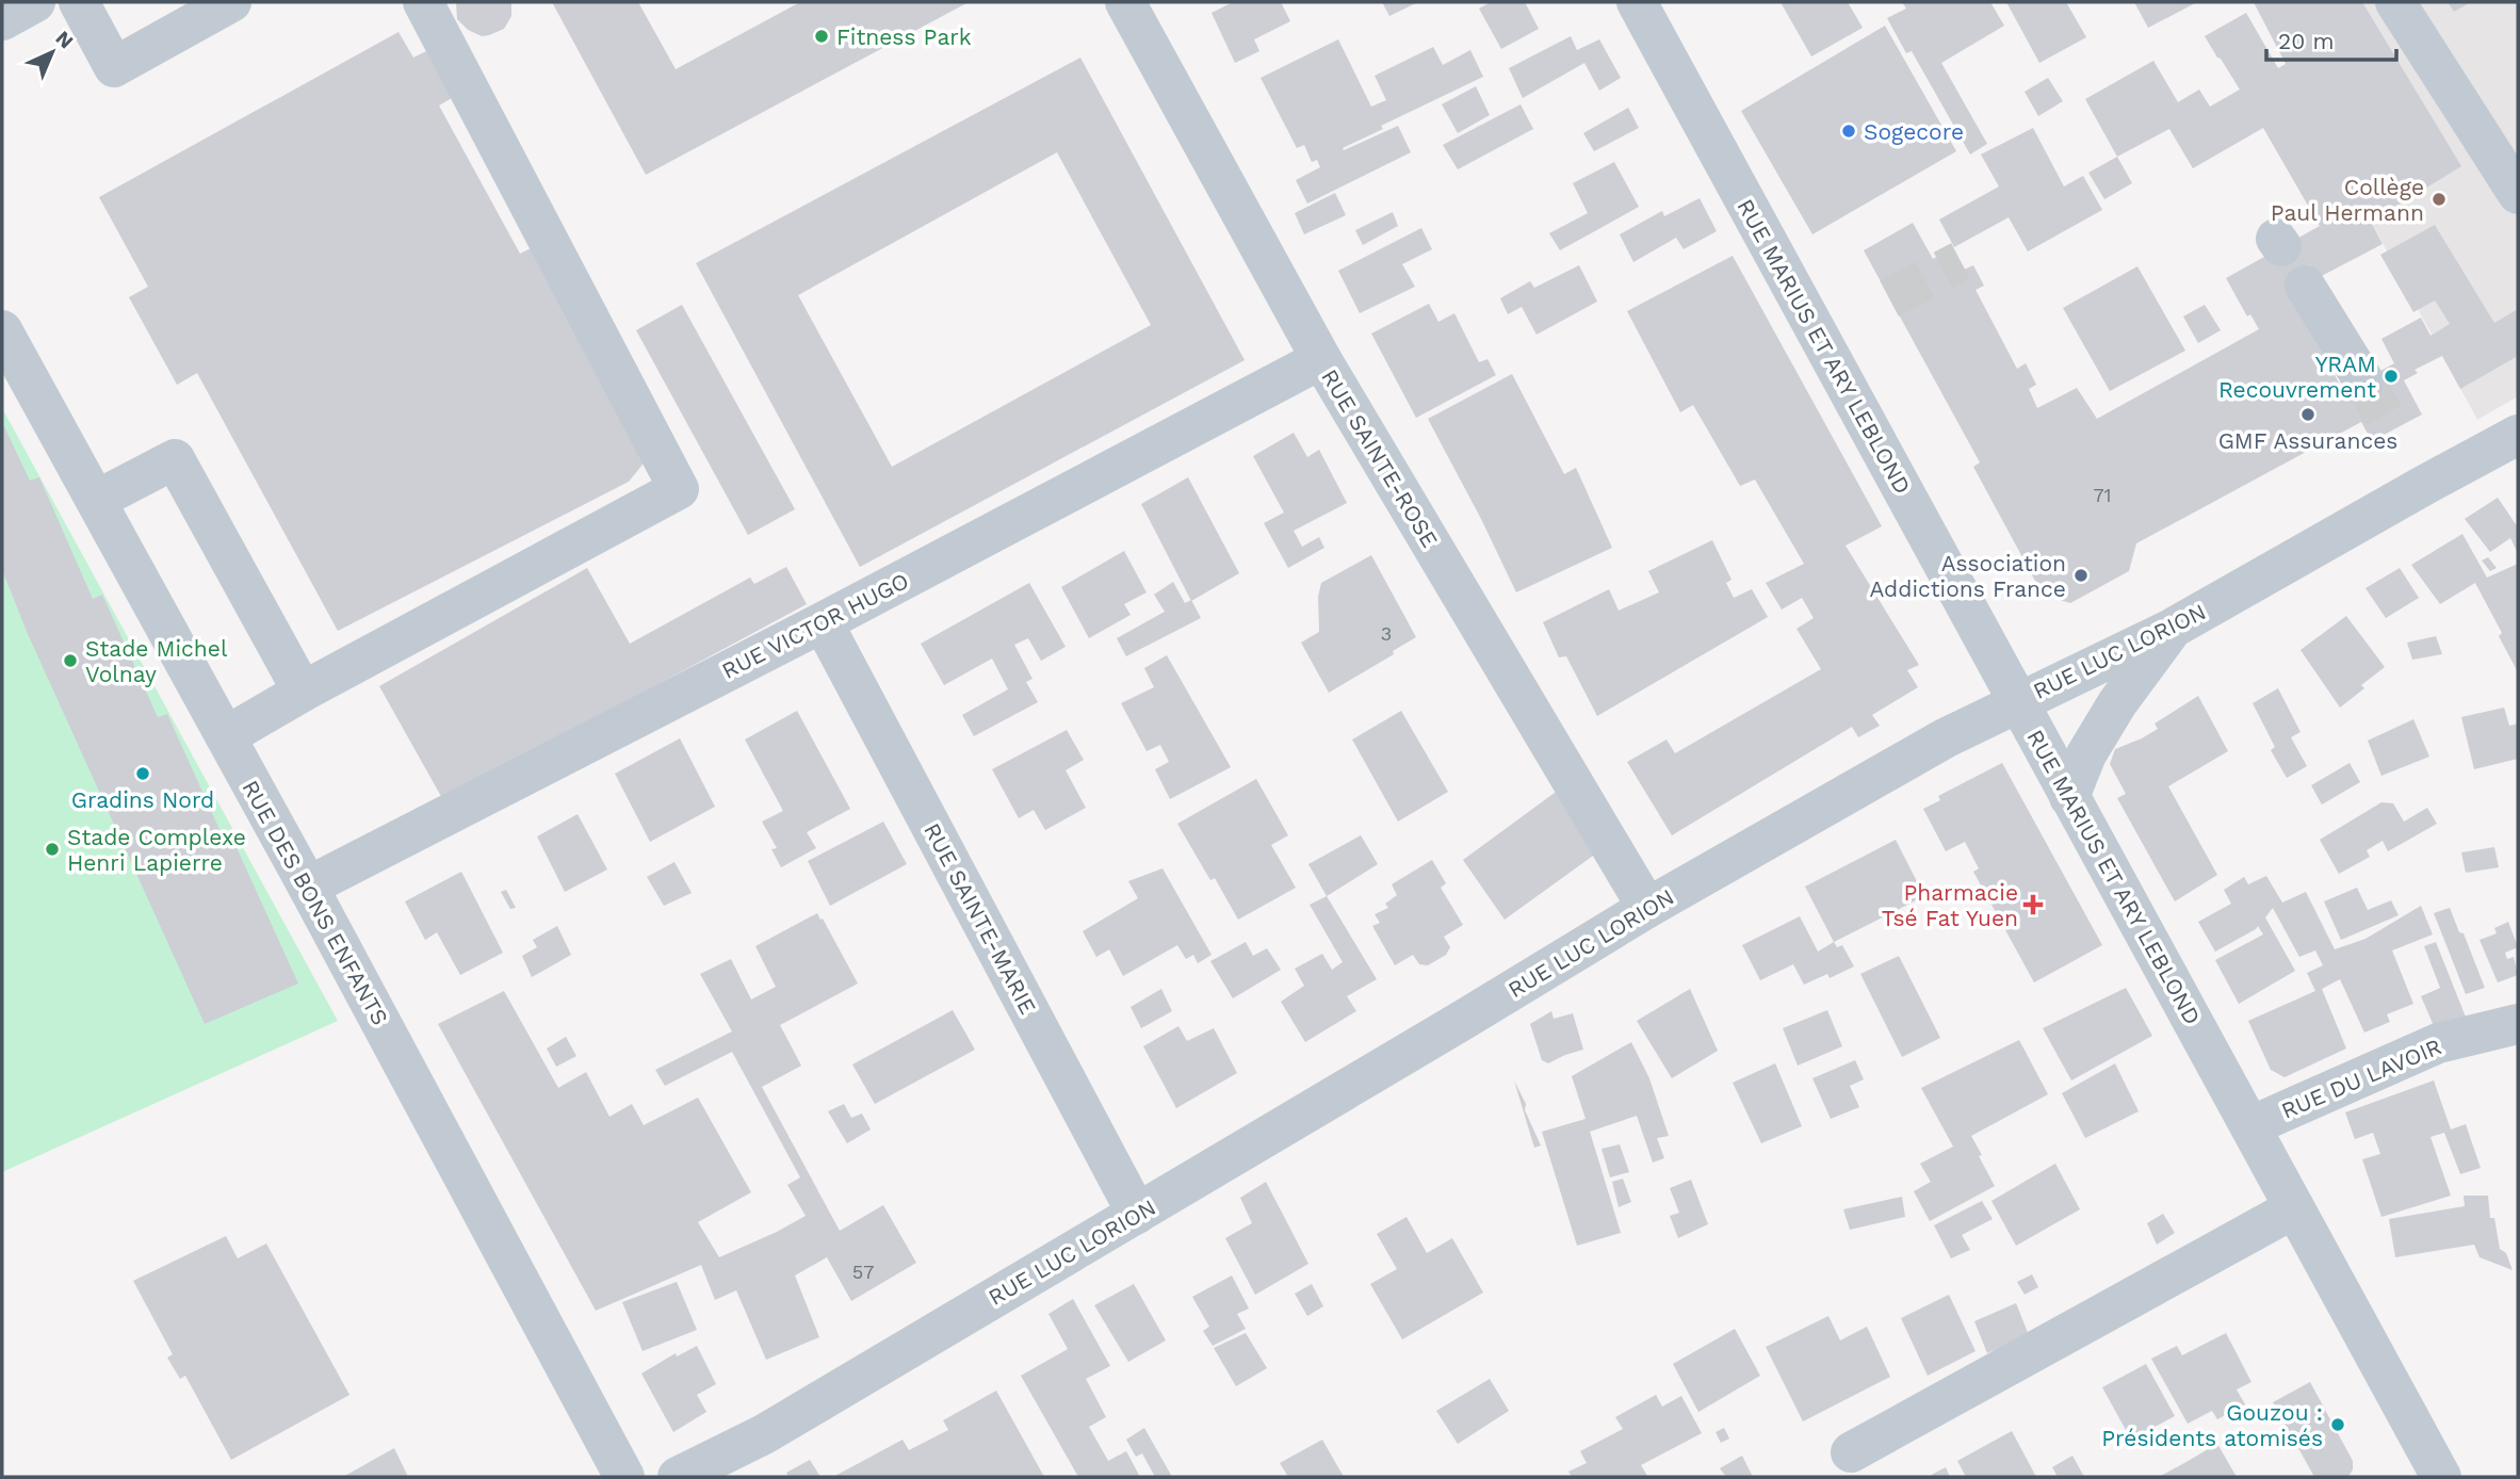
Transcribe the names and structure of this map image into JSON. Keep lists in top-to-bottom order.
{
  "streets": {
    "street": [
      "RUE MARIUS ET ARY LEBLOND",
      "RUE SAINTE-ROSE",
      "RUE VICTOR HUGO",
      "RUE LUC LORION",
      "RUE DES BONS ENFANTS",
      "RUE SAINTE-MARIE",
      "RUE DU LAVOIR"
    ]
  },
  "crossings": [
    ["RUE MARIUS ET ARY LEBLOND", "RUE LUC LORION"],
    ["RUE MARIUS ET ARY LEBLOND", "RUE DU LAVOIR"],
    ["RUE SAINTE-ROSE", "RUE VICTOR HUGO"],
    ["RUE SAINTE-ROSE", "RUE LUC LORION"],
    ["RUE VICTOR HUGO", "RUE DES BONS ENFANTS"],
    ["RUE VICTOR HUGO", "RUE SAINTE-MARIE"],
    ["RUE LUC LORION", "RUE SAINTE-MARIE"]
  ],
  "places": {
    "other": [
      "Fitness Park",
      "Sogecore",
      "Collège Paul Hermann",
      "YRAM Recouvrement",
      "GMF Assurances",
      "Association Addictions France",
      "Stade Michel Volnay",
      "Gradins Nord",
      "Stade Complexe Henri Lapierre",
      "Gouzou : Présidents atomisés"
    ],
    "health": ["Pharmacie Tsé Fat Yuen"]
  },
  "house_numbers": ["71", "3", "57"],
  "scale_bar": "20 m",
  "north": "top right"
}
